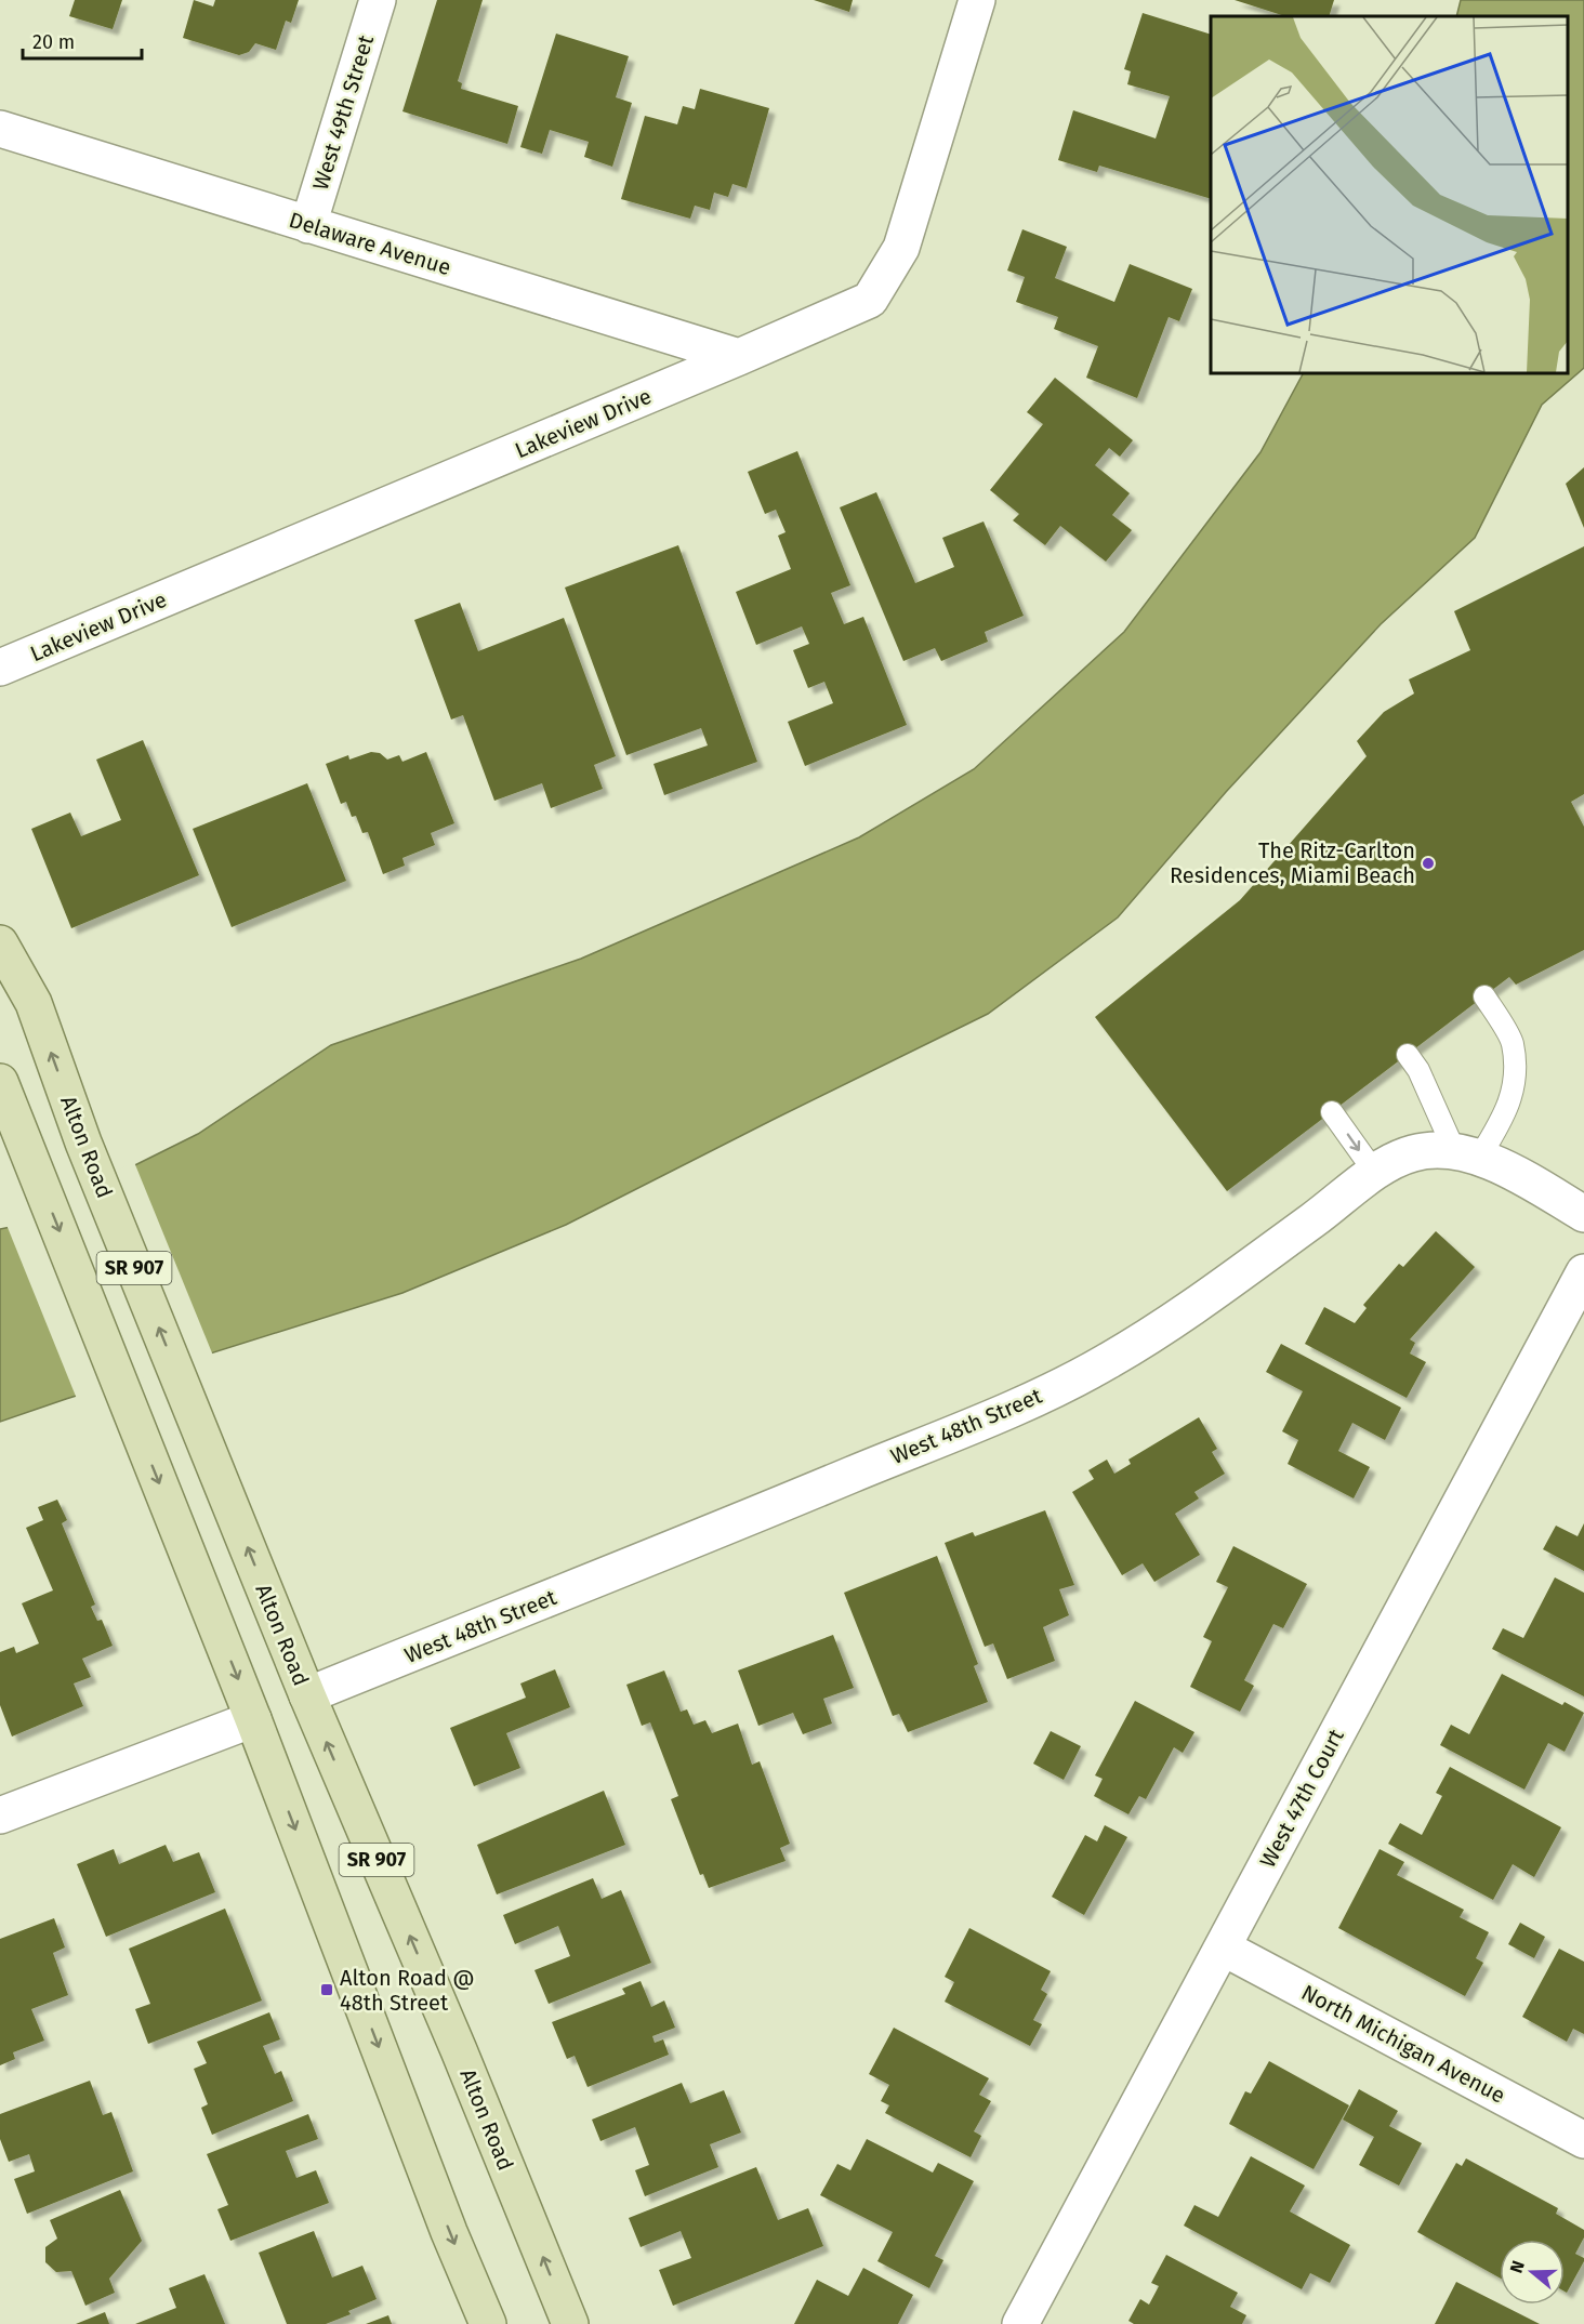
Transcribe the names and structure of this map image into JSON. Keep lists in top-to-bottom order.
{
  "streets": {
    "main road": ["Alton Road", "SR 907"],
    "street": [
      "West 49th Street",
      "Delaware Avenue",
      "Lakeview Drive",
      "West 48th Street",
      "West 47th Court",
      "North Michigan Avenue"
    ]
  },
  "crossings": [
    ["West 49th Street", "Delaware Avenue"],
    ["Delaware Avenue", "Lakeview Drive"],
    ["Alton Road", "West 48th Street"],
    ["West 47th Court", "North Michigan Avenue"]
  ],
  "places": {
    "other": ["The Ritz-Carlton Residences, Miami Beach"],
    "transit": ["Alton Road @ 48th Street"]
  },
  "scale_bar": "20 m",
  "north": "left"
}
